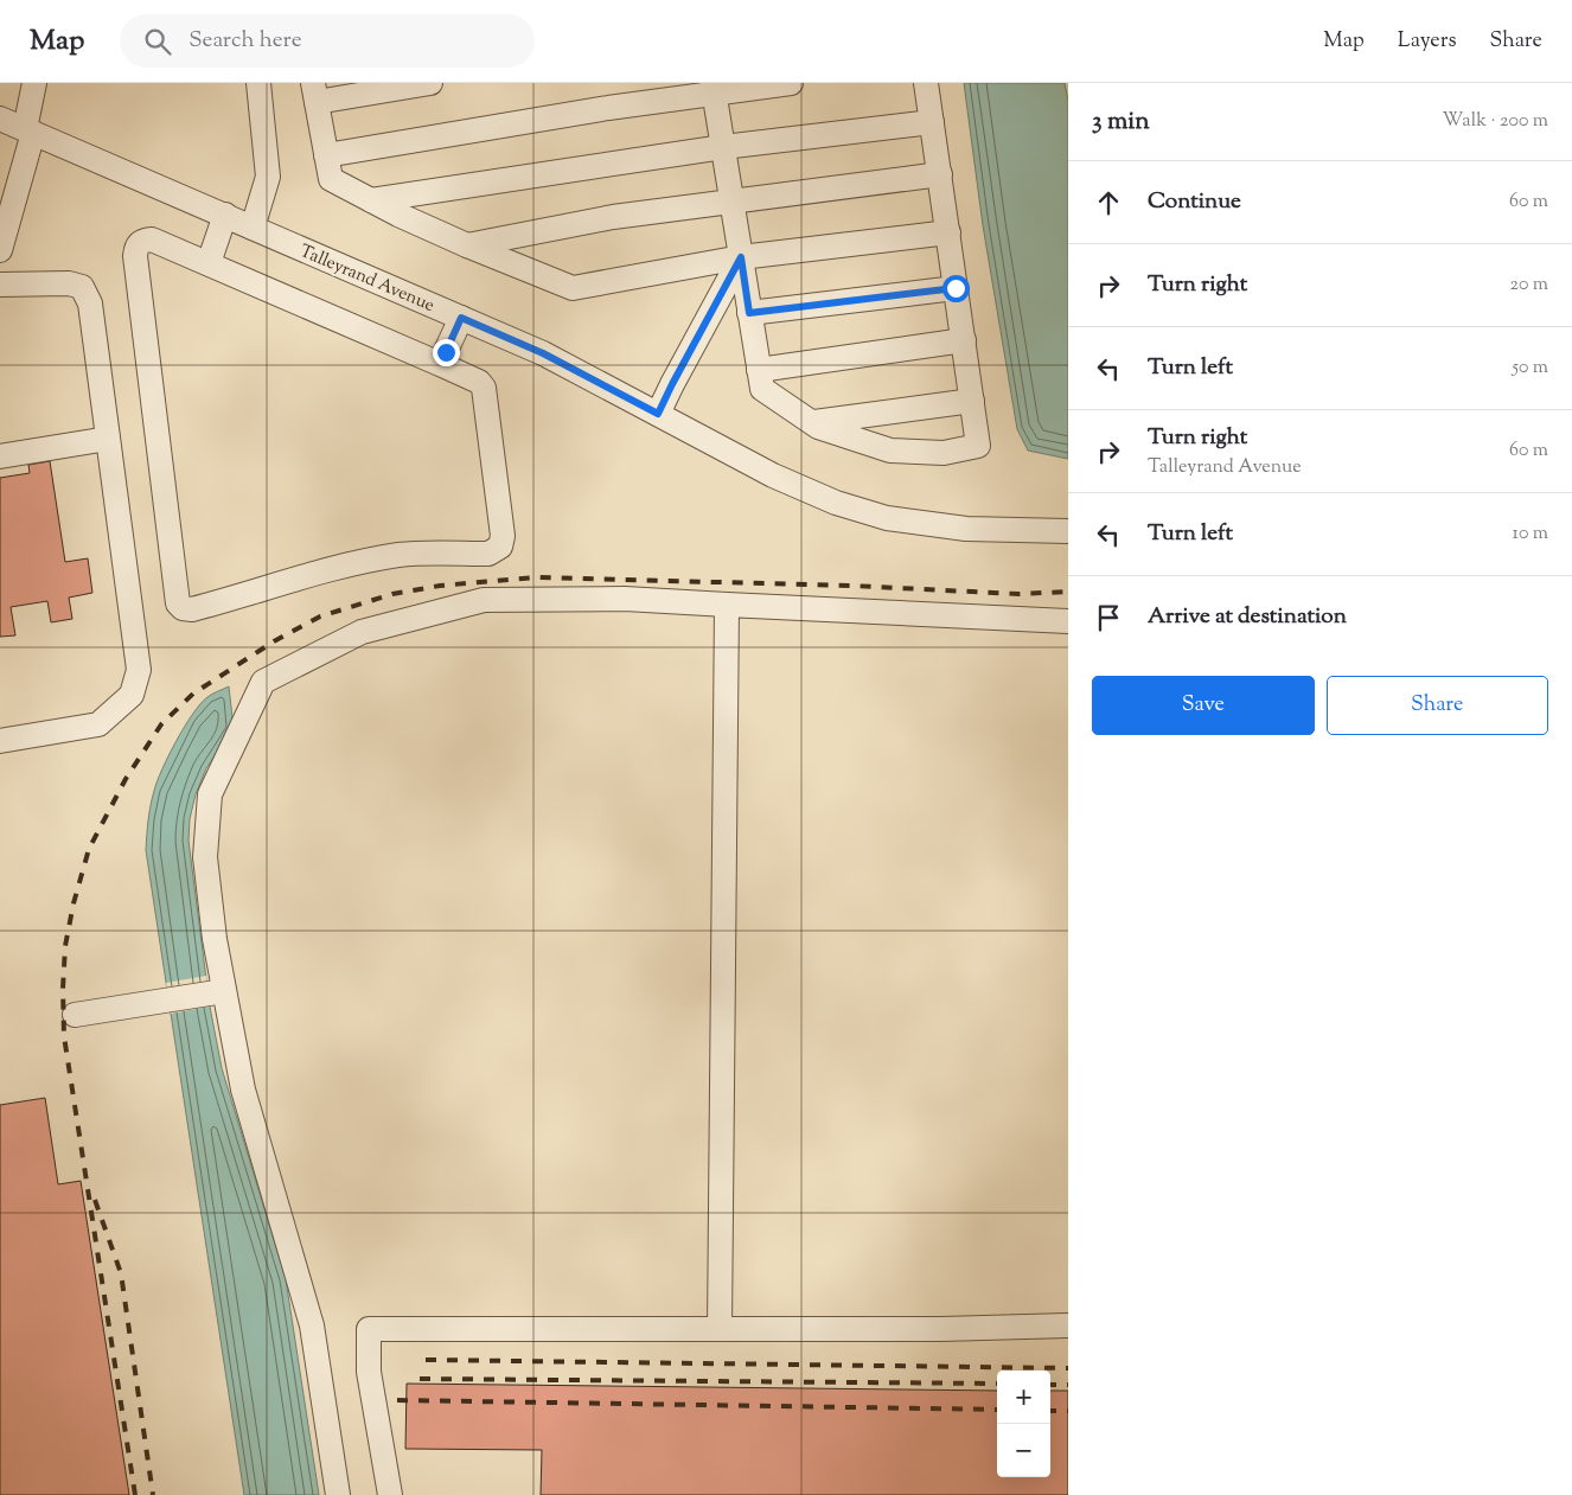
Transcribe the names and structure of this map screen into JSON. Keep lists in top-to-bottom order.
{
  "streets": {
    "street": ["Talleyrand Avenue"]
  },
  "page": {
    "header": "Map",
    "search": "Search here",
    "nav": ["Map", "Layers", "Share"],
    "heading": ["3 min", "Walk · 200 m"],
    "list": [
      ["Continue", "60 m"],
      ["Turn right", "20 m"],
      ["Turn left", "50 m"],
      ["Turn right", "Talleyrand Avenue", "60 m"],
      ["Turn left", "10 m"],
      "Arrive at destination"
    ],
    "buttons": ["Save", "Share"],
    "map_buttons": ["+", "−"]
  }
}
